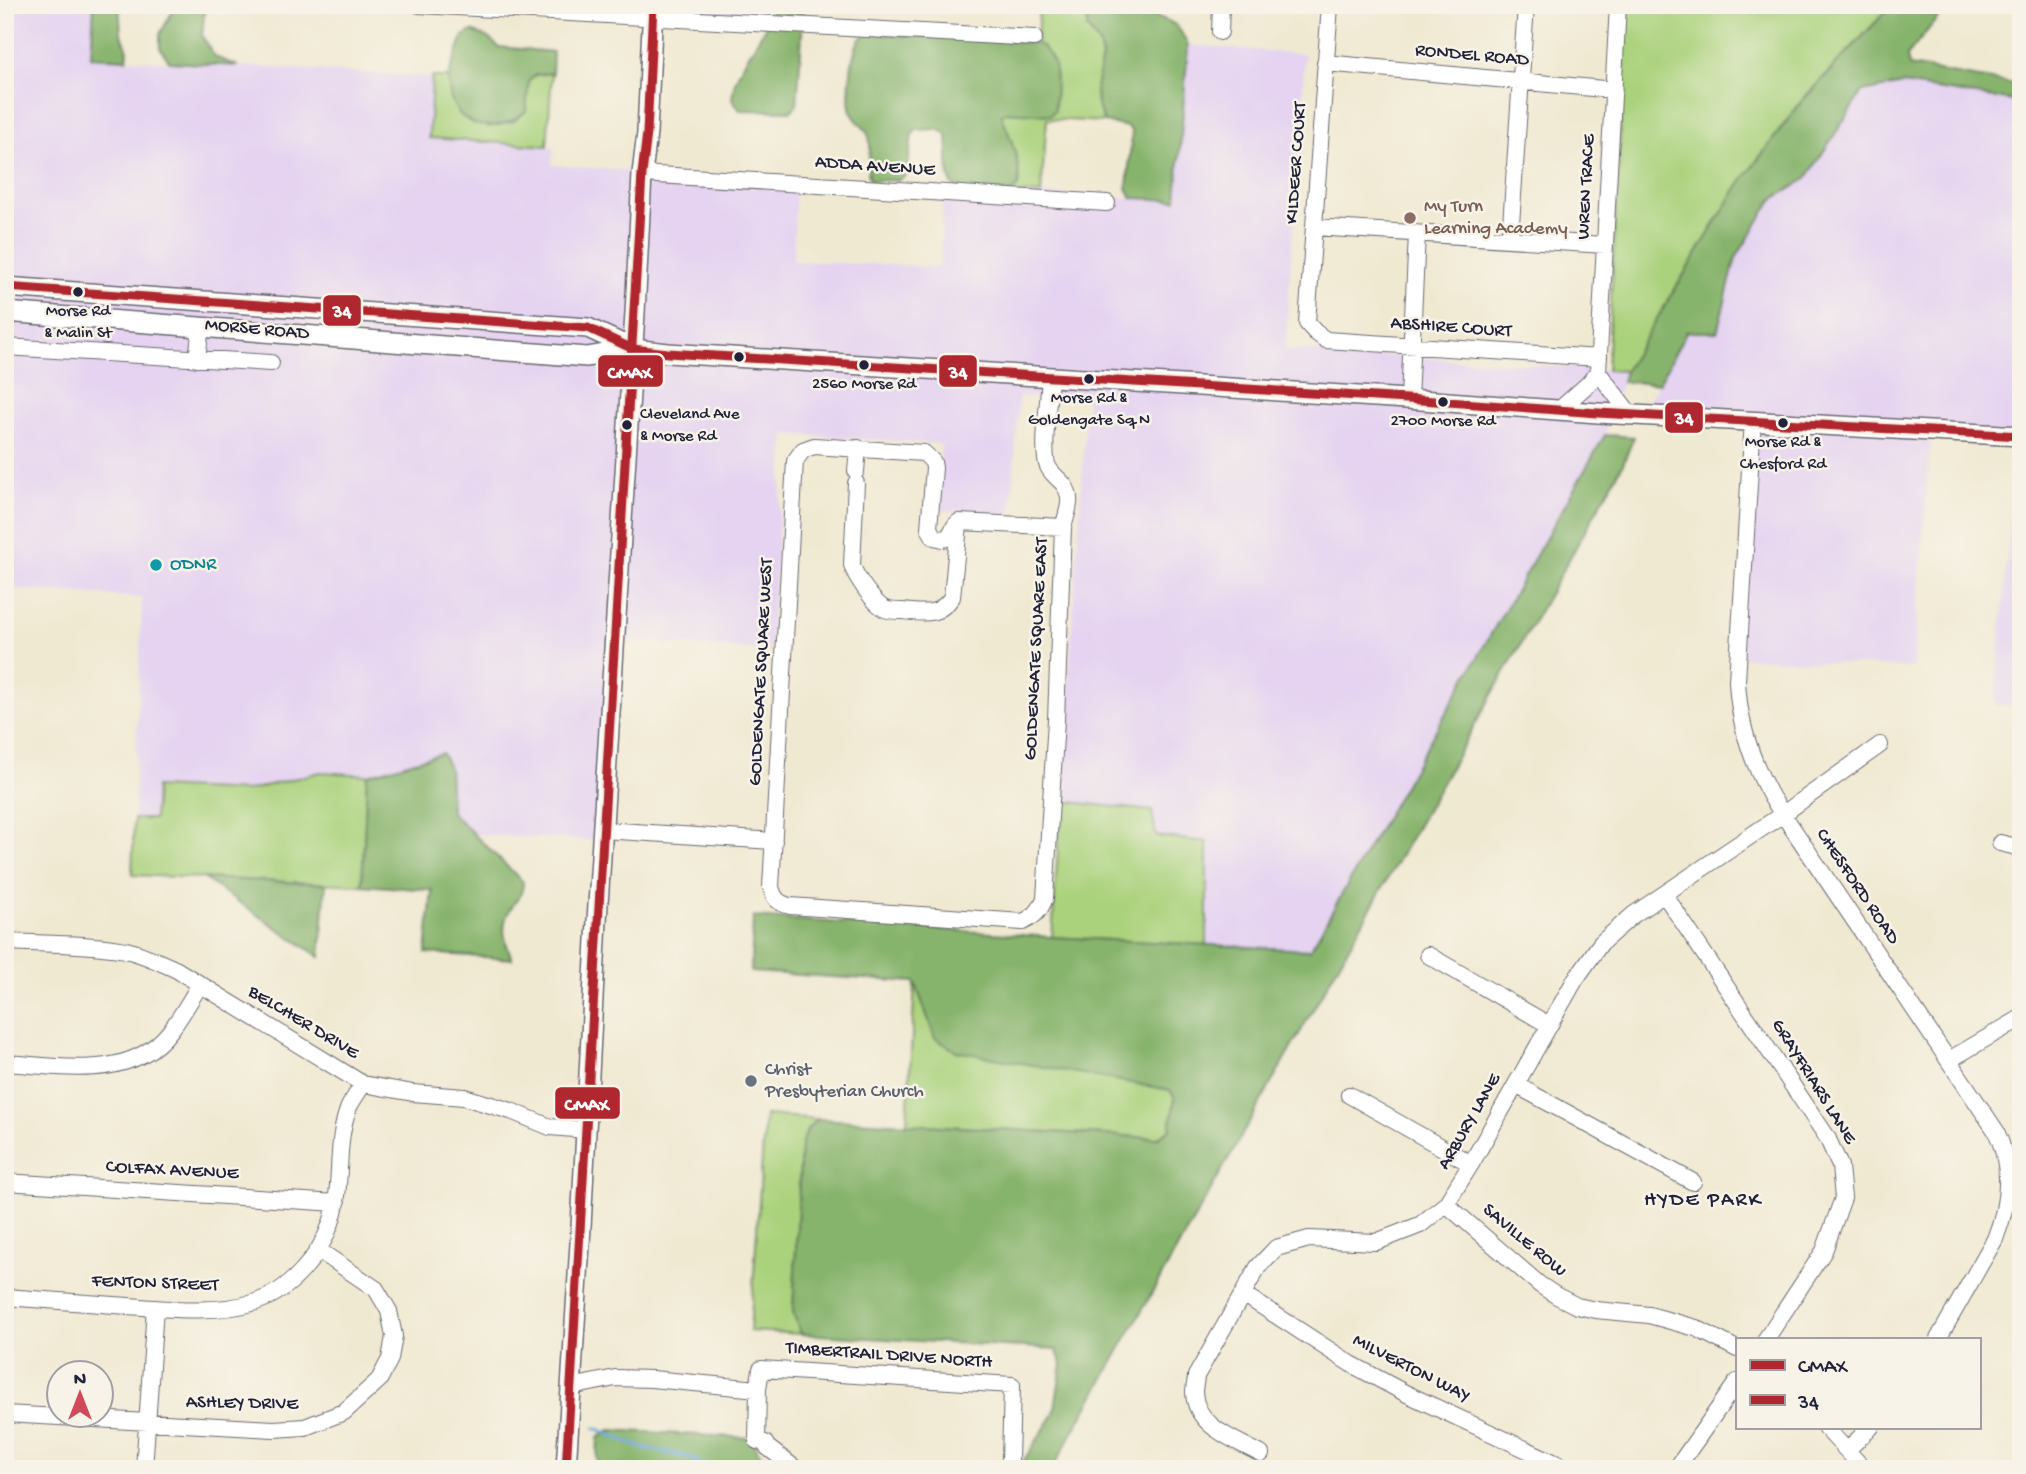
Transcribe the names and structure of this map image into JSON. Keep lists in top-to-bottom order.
{
  "streets": {
    "main road": ["MORSE ROAD"],
    "street": [
      "RONDEL ROAD",
      "KILDEER COURT",
      "ADDA AVENUE",
      "WREN TRACE",
      "ABSHIRE COURT",
      "GOLDENGATE SQUARE EAST",
      "GOLDENGATE SQUARE WEST",
      "CHESFORD ROAD",
      "BELCHER DRIVE",
      "GRAYFRIARS LANE",
      "ARBURY LANE",
      "COLFAX AVENUE",
      "SAVILLE ROW",
      "FENTON STREET",
      "TIMBERTRAIL DRIVE NORTH",
      "MILVERTON WAY",
      "ASHLEY DRIVE"
    ]
  },
  "crossings": [
    ["RONDEL ROAD", "KILDEER COURT"],
    ["RONDEL ROAD", "WREN TRACE"],
    ["KILDEER COURT", "ABSHIRE COURT"],
    ["WREN TRACE", "ABSHIRE COURT"],
    ["MORSE ROAD", "GOLDENGATE SQUARE EAST"],
    ["MORSE ROAD", "CHESFORD ROAD"],
    ["GOLDENGATE SQUARE EAST", "GOLDENGATE SQUARE WEST"],
    ["CHESFORD ROAD", "ARBURY LANE"],
    ["BELCHER DRIVE", "FENTON STREET"],
    ["GRAYFRIARS LANE", "ARBURY LANE"],
    ["ARBURY LANE", "SAVILLE ROW"],
    ["ARBURY LANE", "MILVERTON WAY"],
    ["COLFAX AVENUE", "FENTON STREET"],
    ["FENTON STREET", "ASHLEY DRIVE"]
  ],
  "districts": ["HYDE PARK"],
  "places": [
    "My Turn Learning Academy",
    "Morse Rd & Malin St",
    "2560 Morse Rd",
    "Morse Rd & Goldengate Sq N",
    "2700 Morse Rd",
    "Morse Rd & Chesford Rd",
    "Cleveland Ave & Morse Rd",
    "ODNR",
    "Christ Presbyterian Church"
  ],
  "lines": ["transit line CMAX", "transit line 34"],
  "legend": ["CMAX", "34"],
  "north": "top"
}
